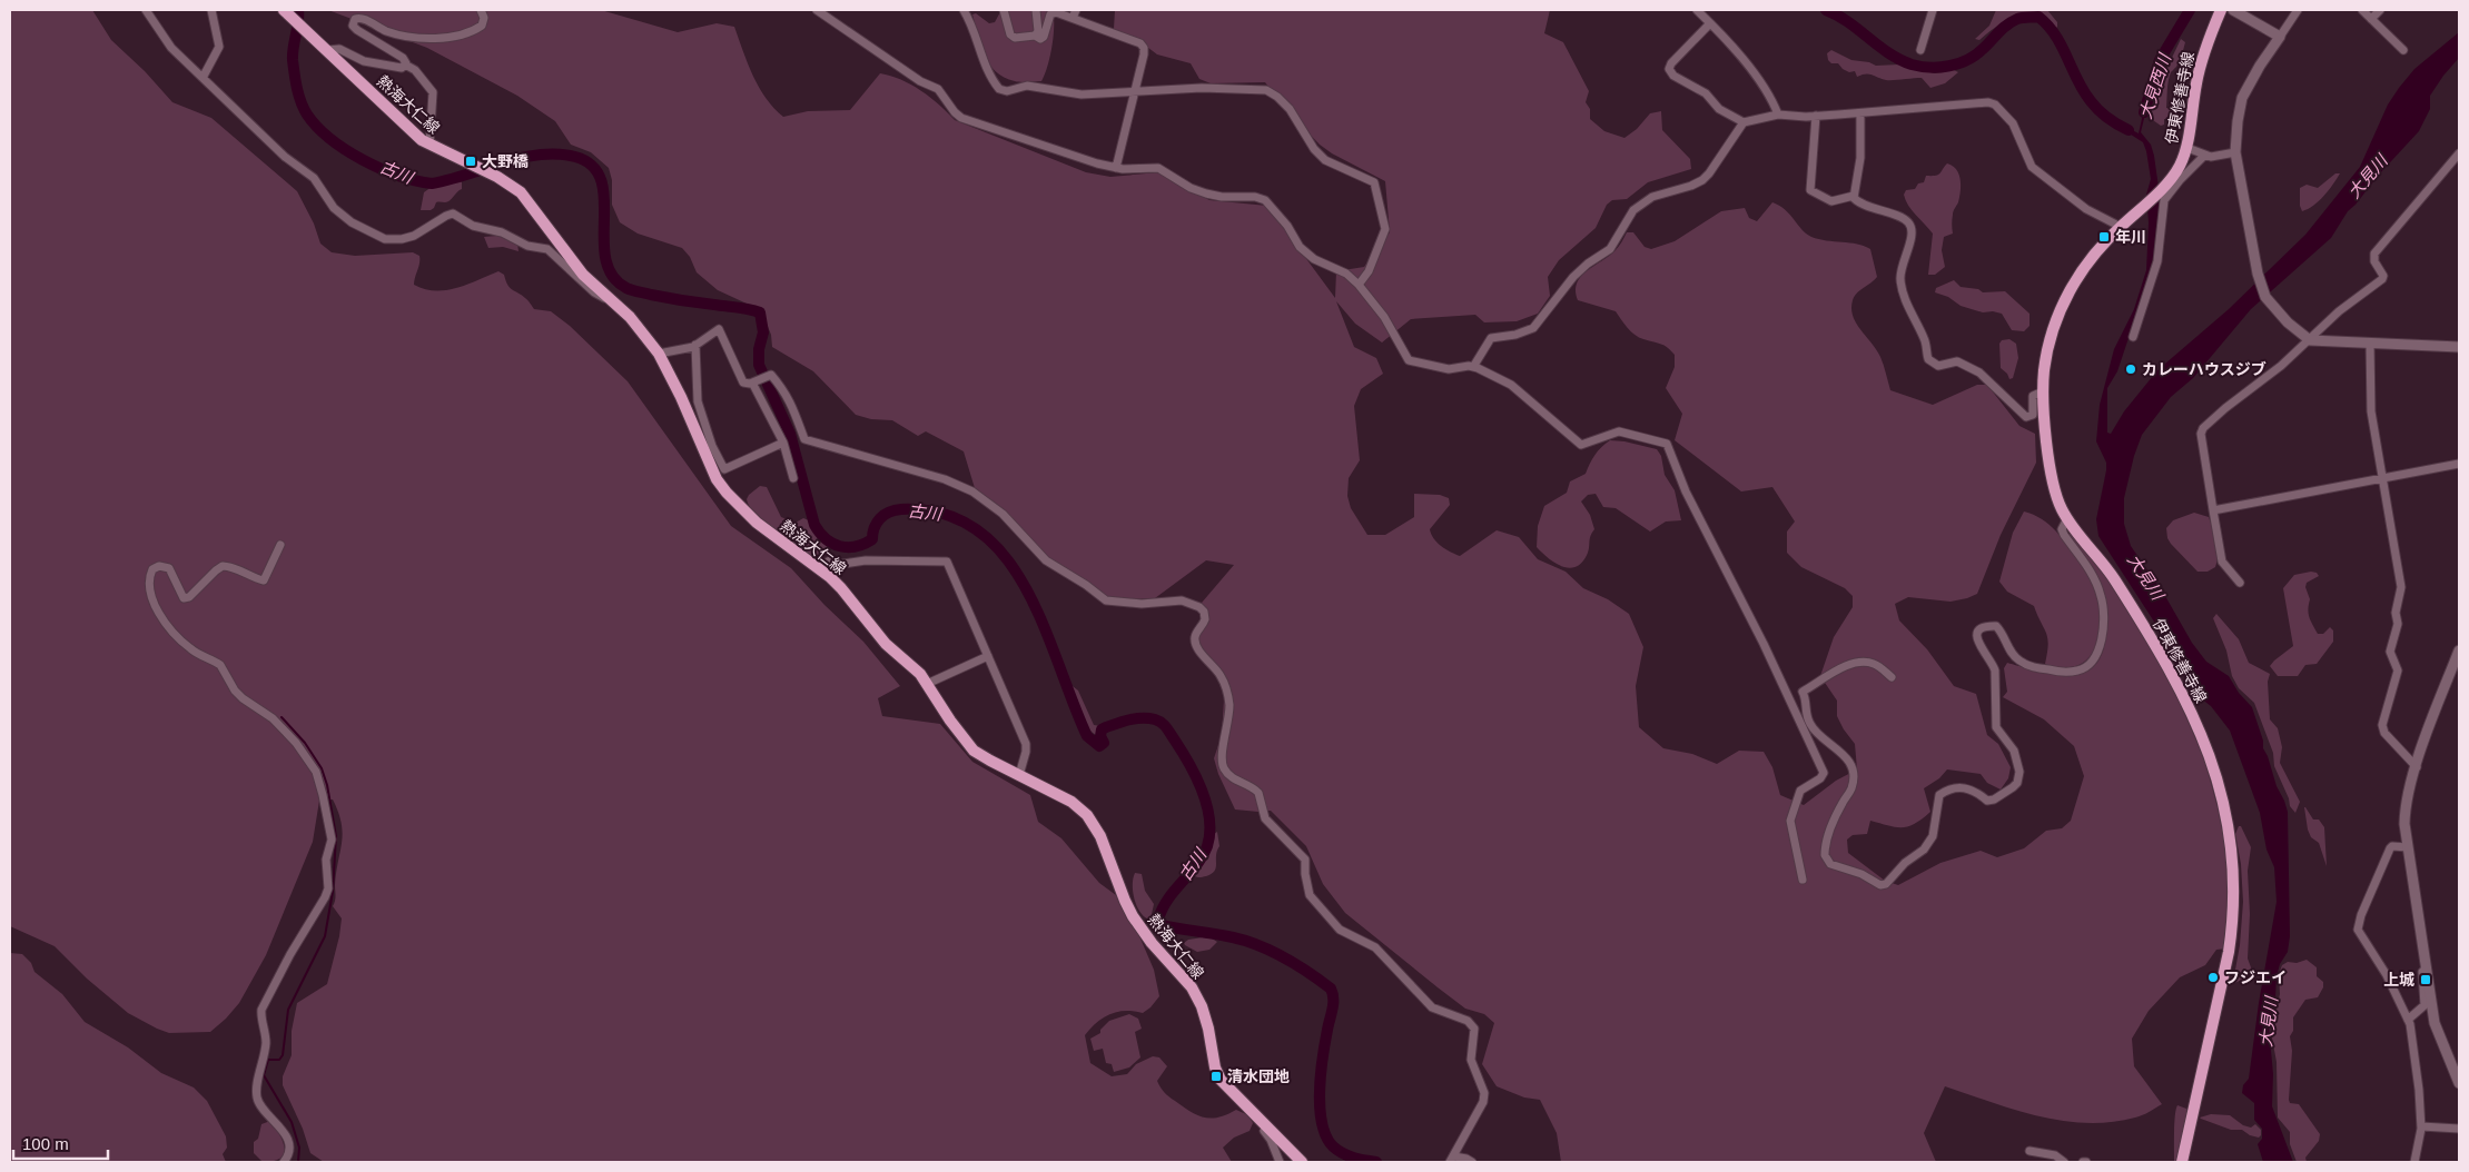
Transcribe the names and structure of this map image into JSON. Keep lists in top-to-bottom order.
{
  "streets": {
    "main road": ["伊東修善寺線", "熱海大仁線"]
  },
  "water": ["大見西川", "古川", "大見川"],
  "places": {
    "transit": [
      "大野橋",
      "年川",
      "上城",
      "清水団地"
    ],
    "other": ["カレーハウスジブ", "フジエイ"]
  },
  "scale_bar": "100 m"
}
